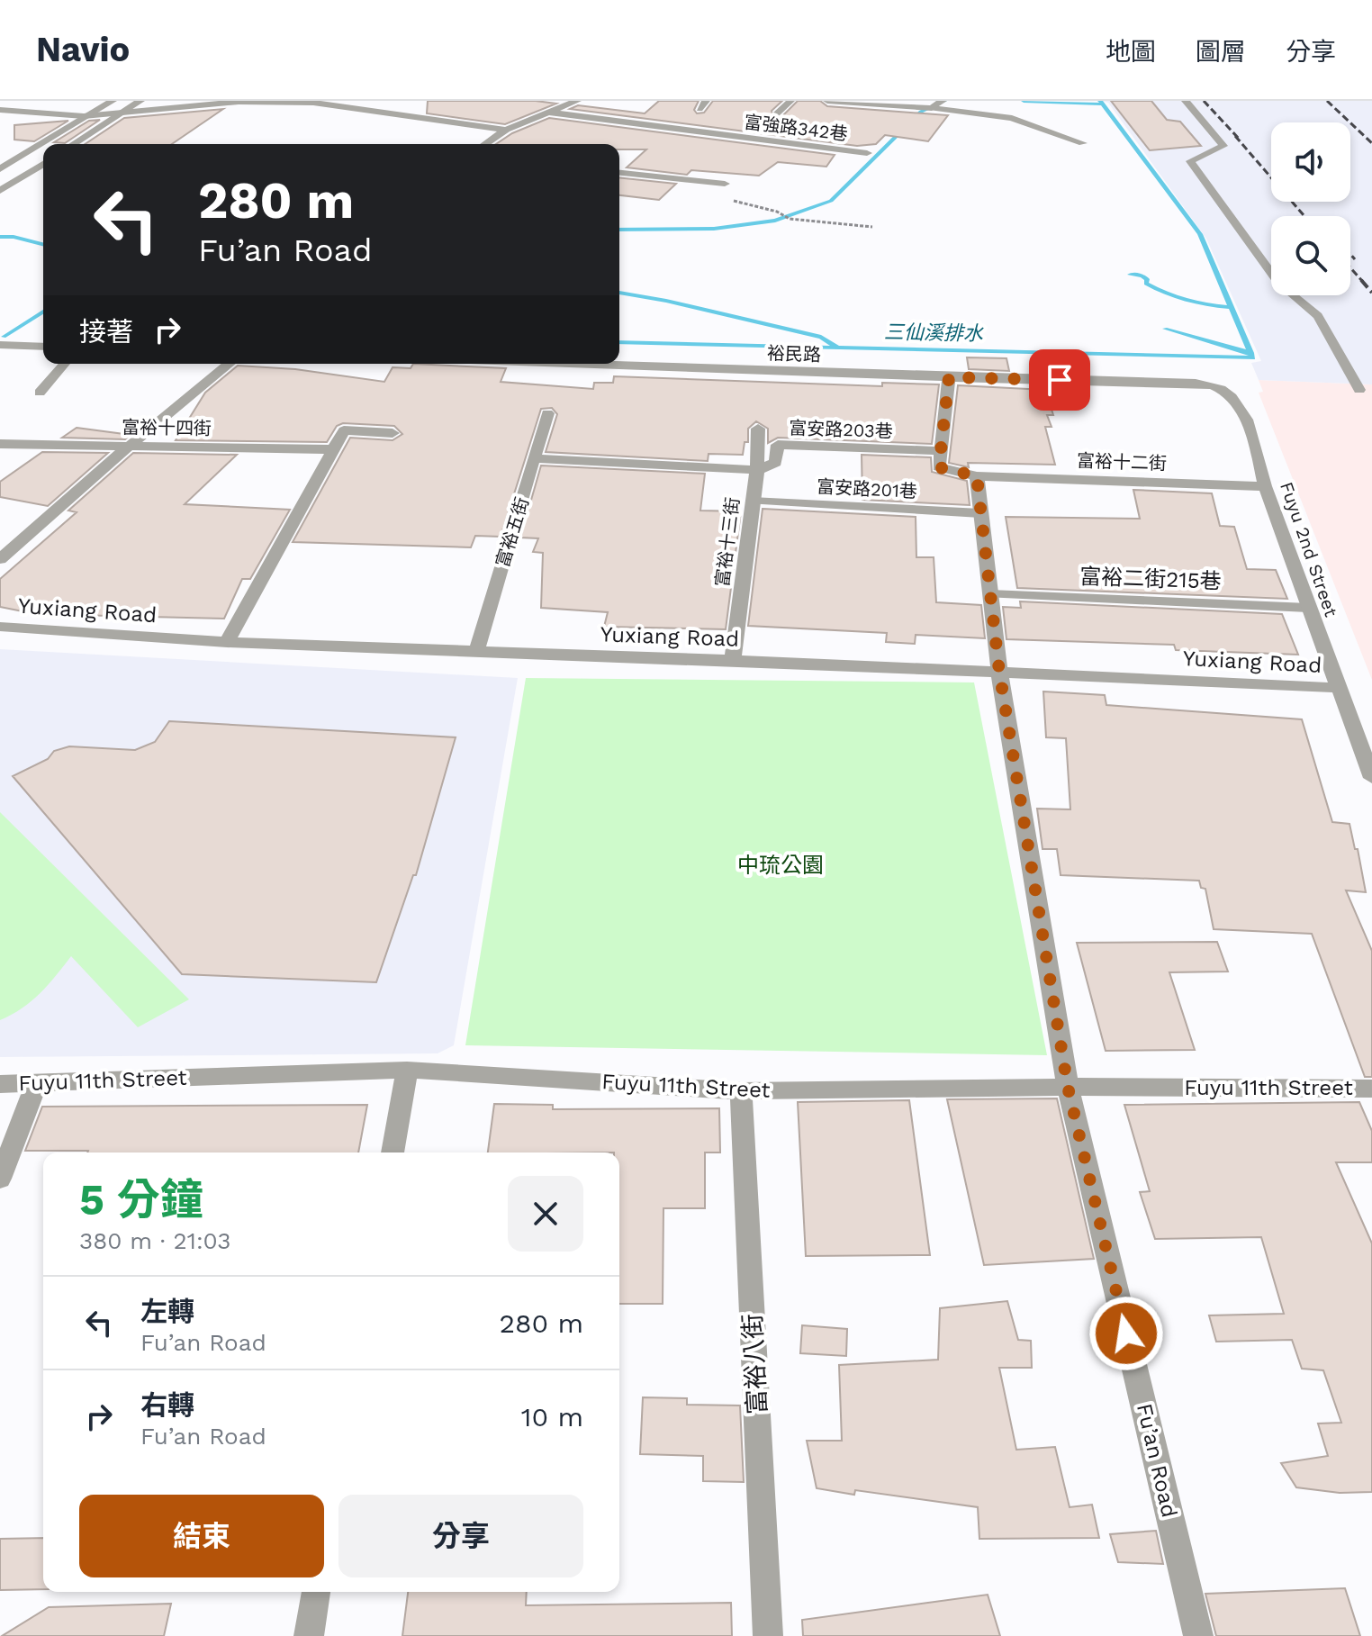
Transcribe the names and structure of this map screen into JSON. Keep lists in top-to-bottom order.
{
  "streets": {
    "street": [
      "富強路342巷",
      "裕民路",
      "富裕十四街",
      "富安路203巷",
      "富裕十二街",
      "富裕五街",
      "富裕十三街",
      "Fuyu 2nd Street",
      "Yuxiang Road",
      "Fuyu 11th Street",
      "富裕八街",
      "Fu’an Road"
    ],
    "lane": ["富安路201巷", "富裕二街215巷"]
  },
  "crossings": [
    ["裕民路", "Fuyu 2nd Street"],
    ["富安路203巷", "富裕十三街"],
    ["富裕十二街", "Fuyu 2nd Street"],
    ["富裕十二街", "Fu’an Road"],
    ["富安路201巷", "富裕十三街"],
    ["富安路201巷", "Fu’an Road"],
    ["富裕五街", "Yuxiang Road"],
    ["富裕十三街", "Yuxiang Road"],
    ["Fuyu 2nd Street", "富裕二街215巷"],
    ["Fuyu 2nd Street", "Yuxiang Road"],
    ["富裕二街215巷", "Fu’an Road"],
    ["Yuxiang Road", "Fu’an Road"],
    ["Fuyu 11th Street", "富裕八街"],
    ["Fuyu 11th Street", "Fu’an Road"]
  ],
  "water": ["三仙溪排水"],
  "parks": ["中琉公園"],
  "page": {
    "header": "Navio",
    "nav": ["地圖", "圖層", "分享"],
    "turn": ["280 m", "Fu’an Road"],
    "then": "接著",
    "heading": ["5 分鐘", "380 m · 21:03"],
    "list": [
      {
        "name": "左轉",
        "note": "Fu’an Road",
        "value": "280 m"
      },
      {
        "name": "右轉",
        "note": "Fu’an Road",
        "value": "10 m"
      }
    ],
    "buttons": ["結束", "分享"]
  }
}
